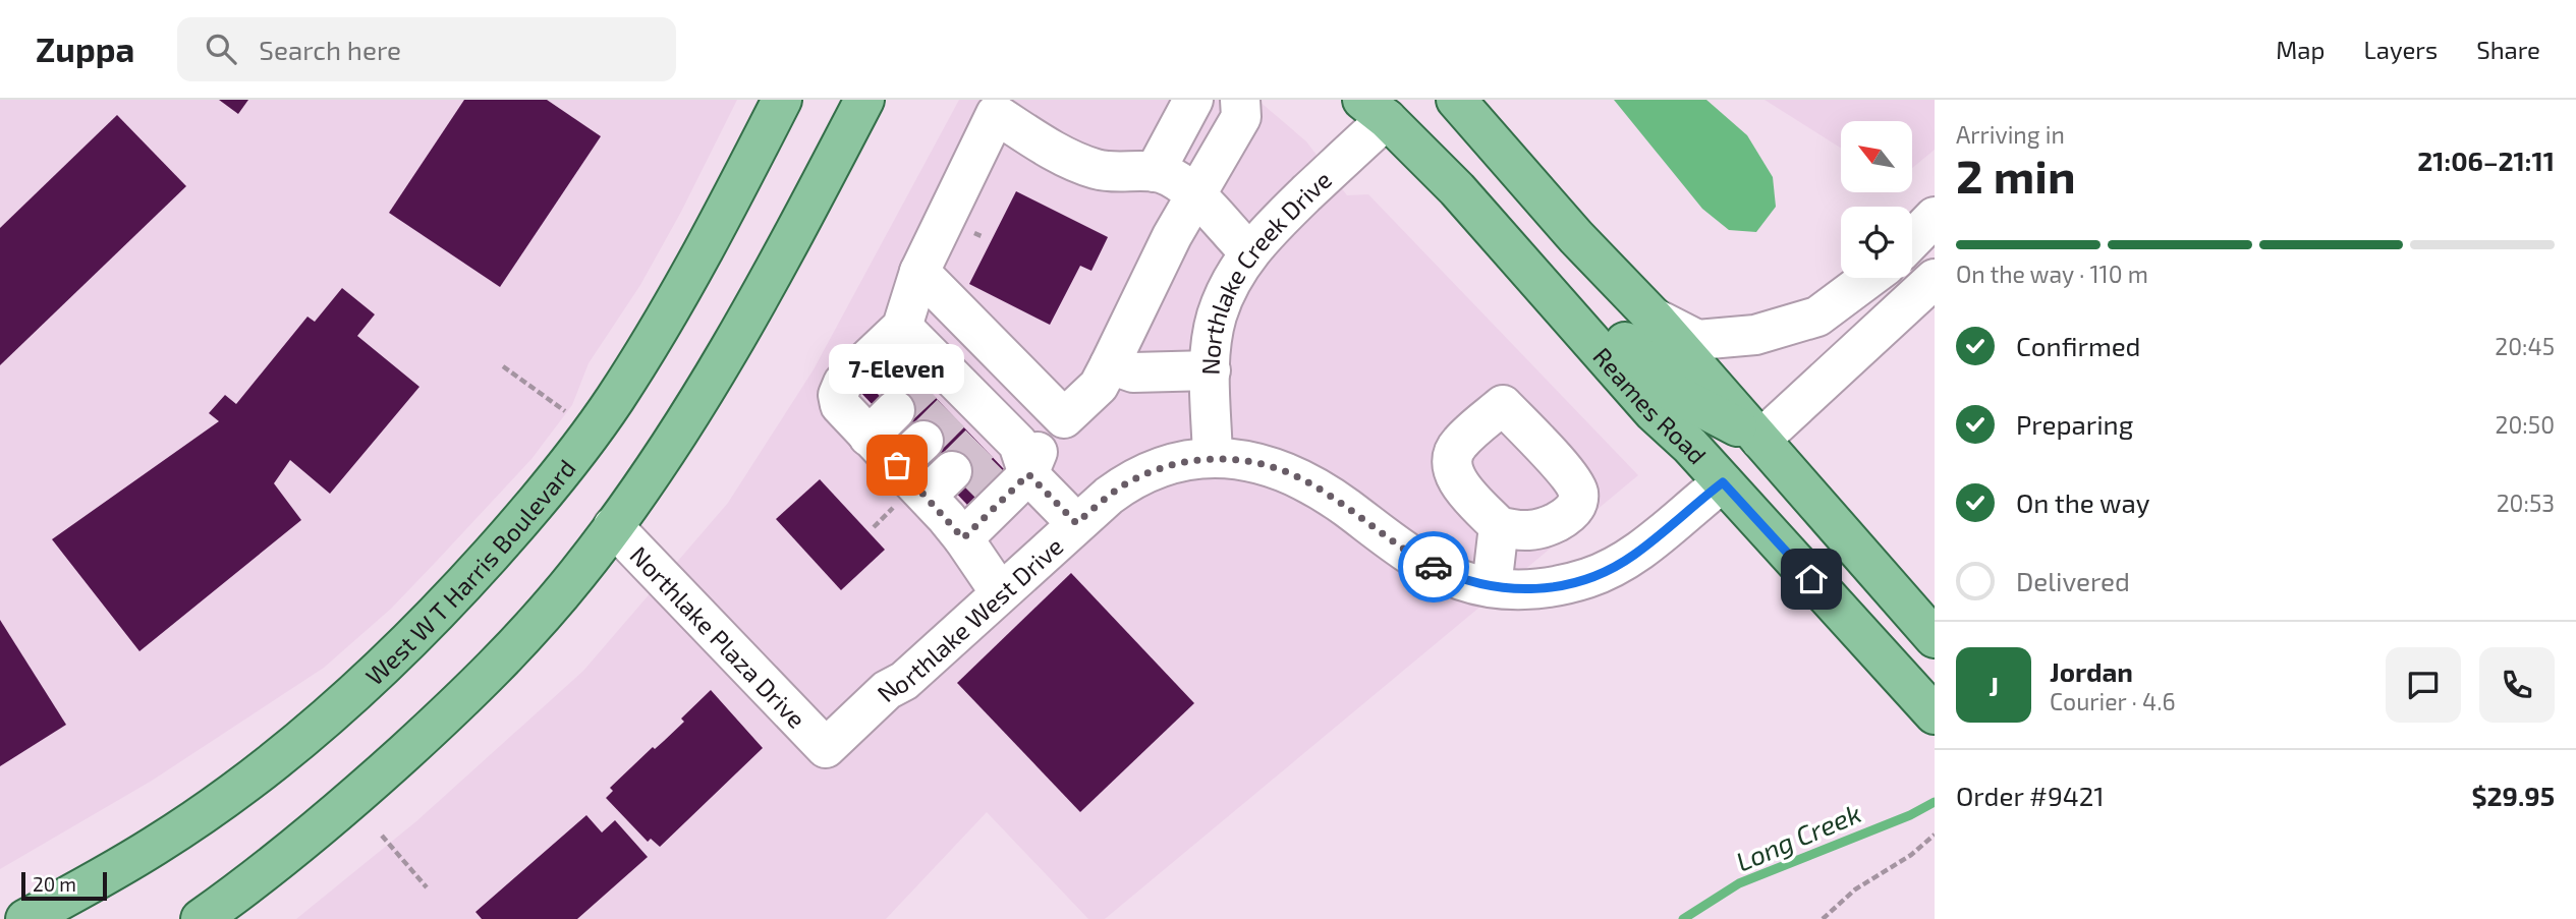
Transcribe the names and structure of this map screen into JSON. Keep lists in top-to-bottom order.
{
  "streets": {
    "main road": ["Reames Road", "West W T Harris Boulevard"],
    "street": ["Northlake Creek Drive", "Northlake West Drive", "Northlake Plaza Drive"]
  },
  "crossings": [
    ["Northlake Creek Drive", "Reames Road"],
    ["Northlake Creek Drive", "Northlake West Drive"],
    ["Reames Road", "Northlake West Drive"],
    ["Northlake West Drive", "Northlake Plaza Drive"]
  ],
  "water": ["Long Creek"],
  "places": ["7-Eleven"],
  "scale_bar": "20 m",
  "north": "top left",
  "page": {
    "header": "Zuppa",
    "search": "Search here",
    "nav": ["Map", "Layers", "Share"],
    "heading": ["2 min", "Arriving in", "21:06–21:11"],
    "panel": [
      "Jordan",
      "Courier · 4.6",
      "Order #9421",
      "$29.95"
    ],
    "bar": "On the way · 110 m",
    "list": [
      ["Confirmed", "20:45"],
      ["Preparing", "20:50"],
      ["On the way", "20:53"],
      "Delivered"
    ],
    "bubble": "7-Eleven",
    "round": "J",
    "scale": "20 m"
  }
}
